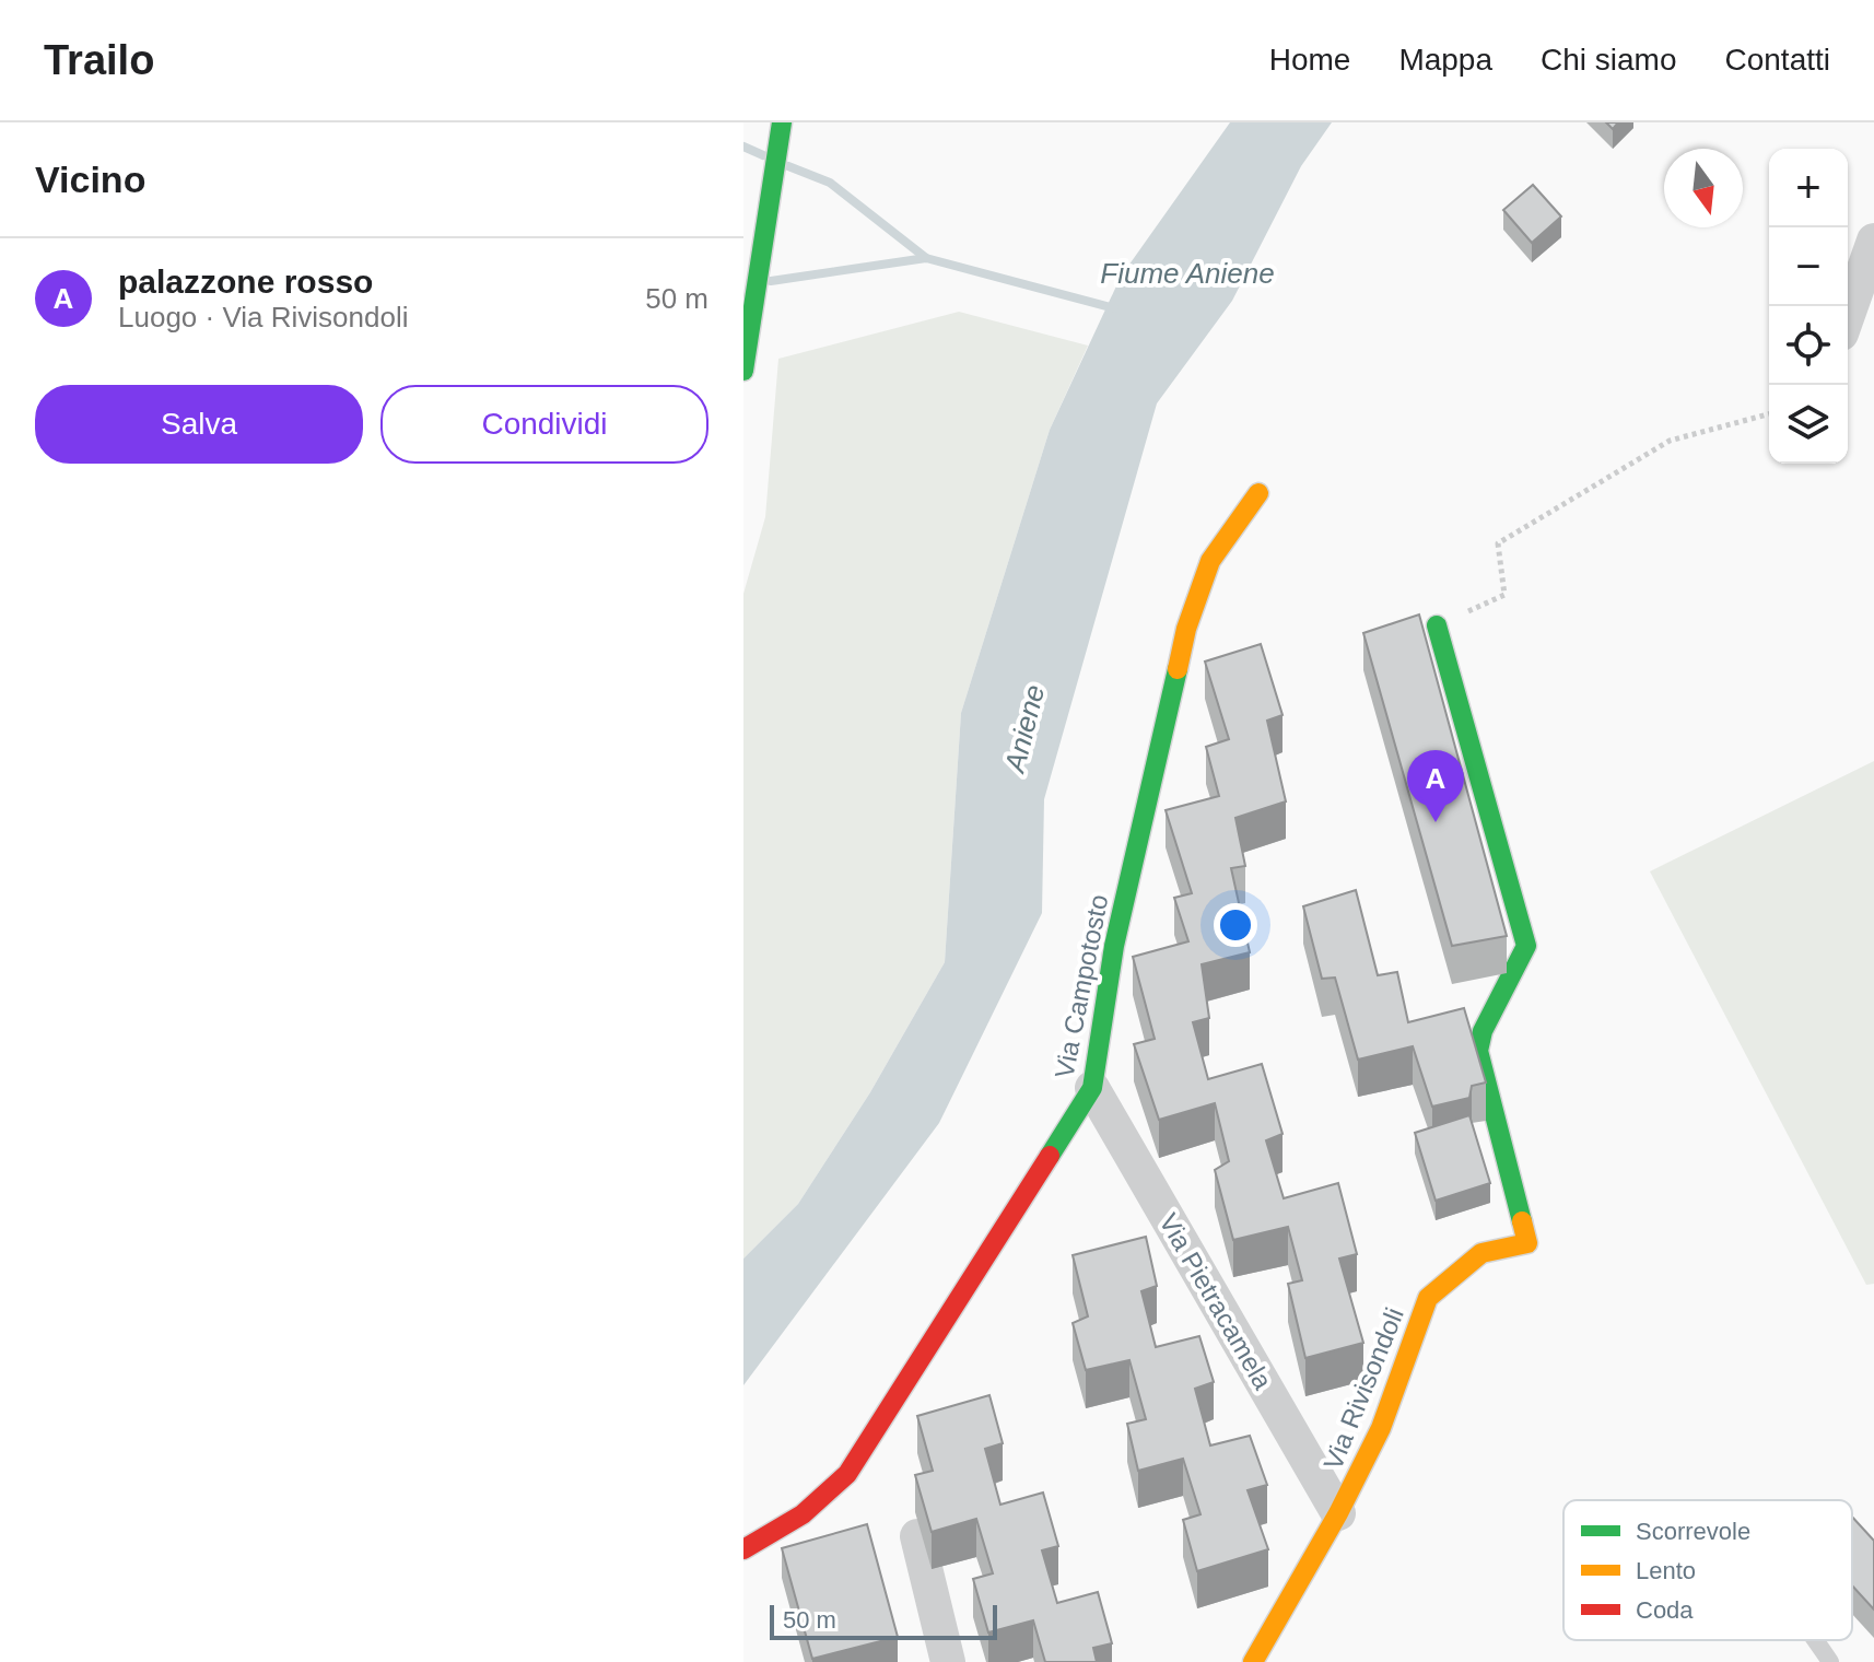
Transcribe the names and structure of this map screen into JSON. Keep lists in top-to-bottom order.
{
  "streets": {
    "street": ["Via Campotosto", "Via Pietracamela", "Via Rivisondoli"]
  },
  "crossings": [
    ["Via Campotosto", "Via Pietracamela"],
    ["Via Pietracamela", "Via Rivisondoli"]
  ],
  "water": ["Fiume Aniene", "Aniene"],
  "legend": ["Scorrevole", "Lento", "Coda"],
  "scale_bar": "50 m",
  "north": "bottom",
  "page": {
    "header": "Trailo",
    "nav": [
      "Home",
      "Mappa",
      "Chi siamo",
      "Contatti"
    ],
    "heading": "Vicino",
    "map_buttons": ["+", "−"],
    "list": [
      {
        "mark": "A",
        "name": "palazzone rosso",
        "note": "Luogo · Via Rivisondoli",
        "value": "50 m"
      }
    ],
    "buttons": ["Salva", "Condividi"],
    "pins": "A",
    "scale": "50 m"
  }
}
